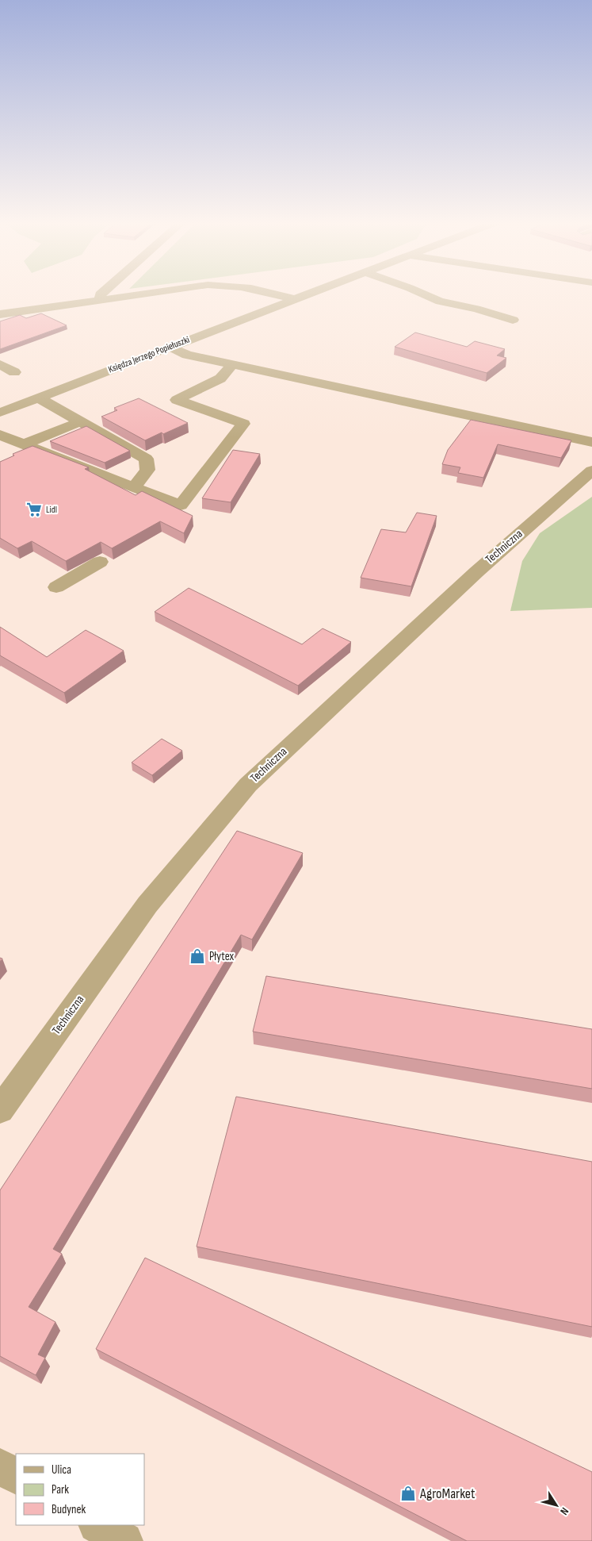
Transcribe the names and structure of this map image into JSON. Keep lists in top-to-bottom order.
{
  "streets": {
    "street": ["Księdza Jerzego Popiełuszki", "Techniczna"]
  },
  "places": {
    "supermarket": ["Lidl"],
    "shop": ["Płytex", "AgroMarket"]
  },
  "legend": ["Ulica", "Park", "Budynek"],
  "north": "bottom right"
}
